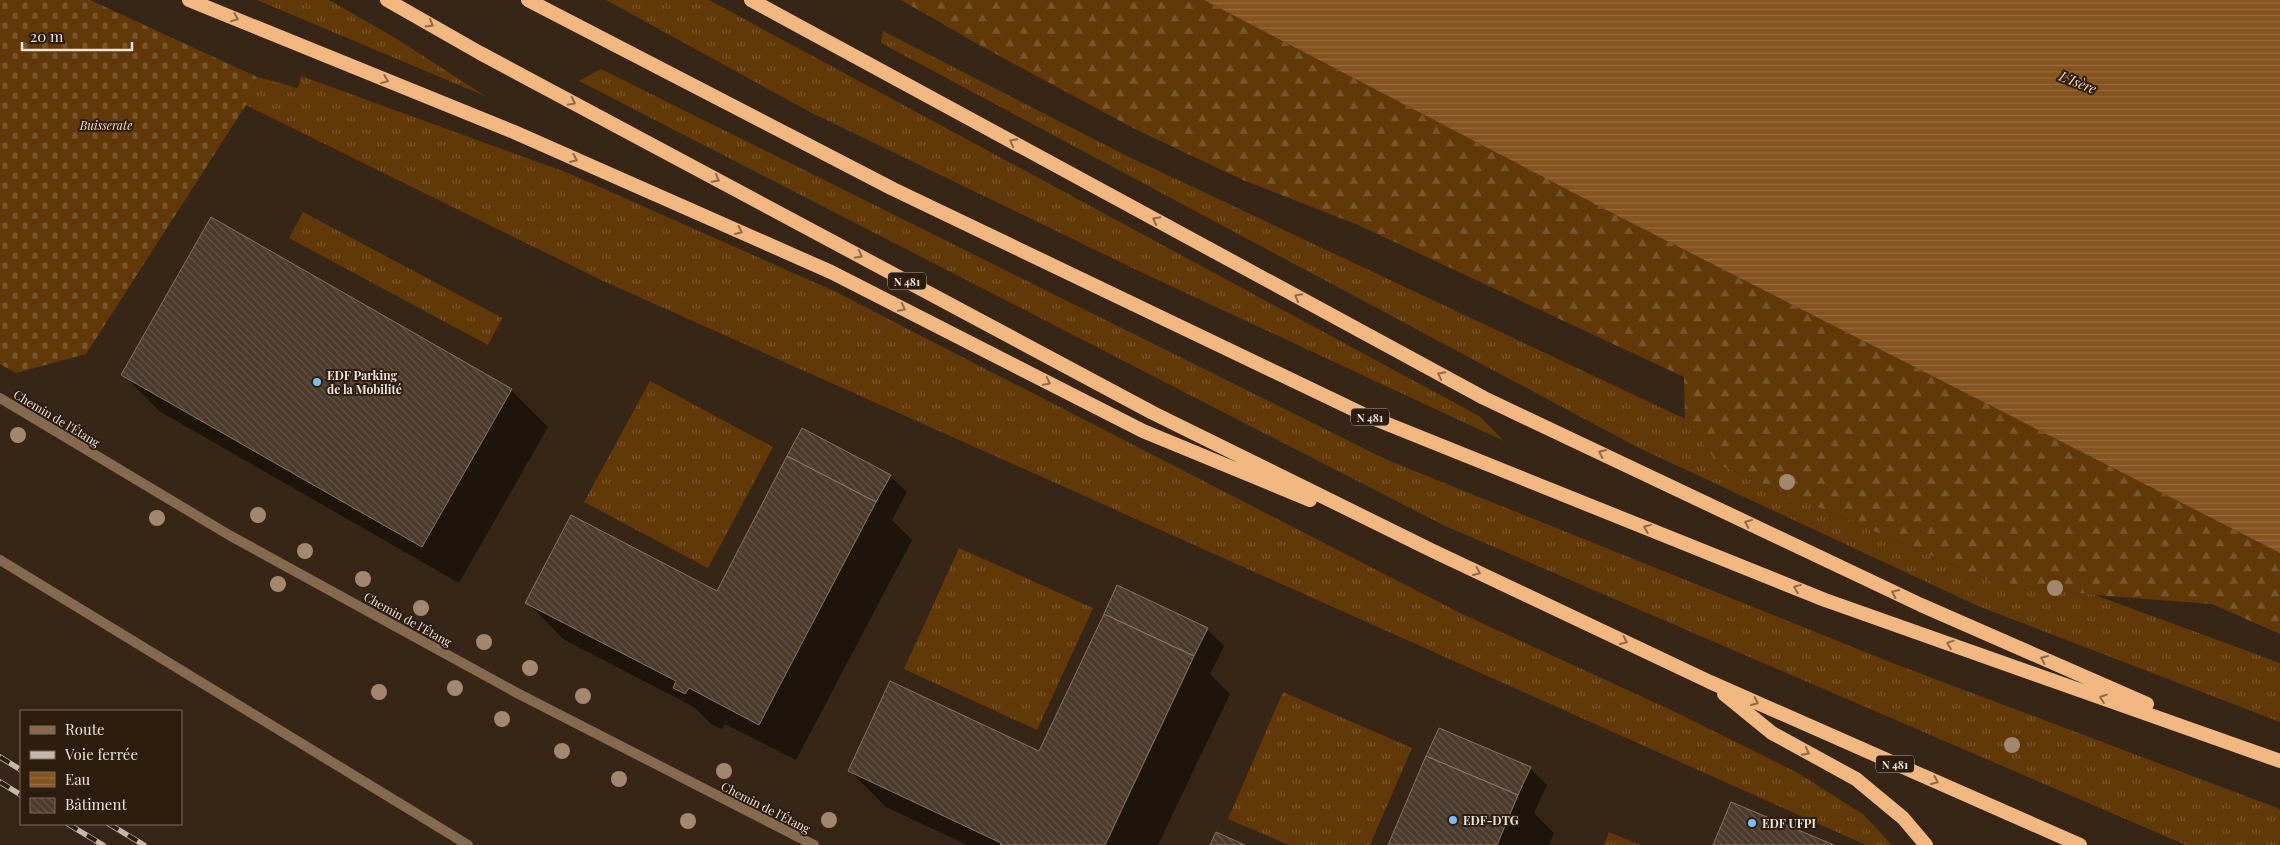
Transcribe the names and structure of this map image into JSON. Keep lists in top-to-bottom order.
{
  "streets": {
    "highway": ["N 481"],
    "street": ["Chemin de l'Étang"]
  },
  "water": ["L'Isère"],
  "parks": ["Buisserate"],
  "places": ["EDF Parking de la Mobilité", "EDF-DTG", "EDF UFPI"],
  "legend": [
    "Route",
    "Voie ferrée",
    "Eau",
    "Bâtiment"
  ],
  "scale_bar": "20 m"
}
